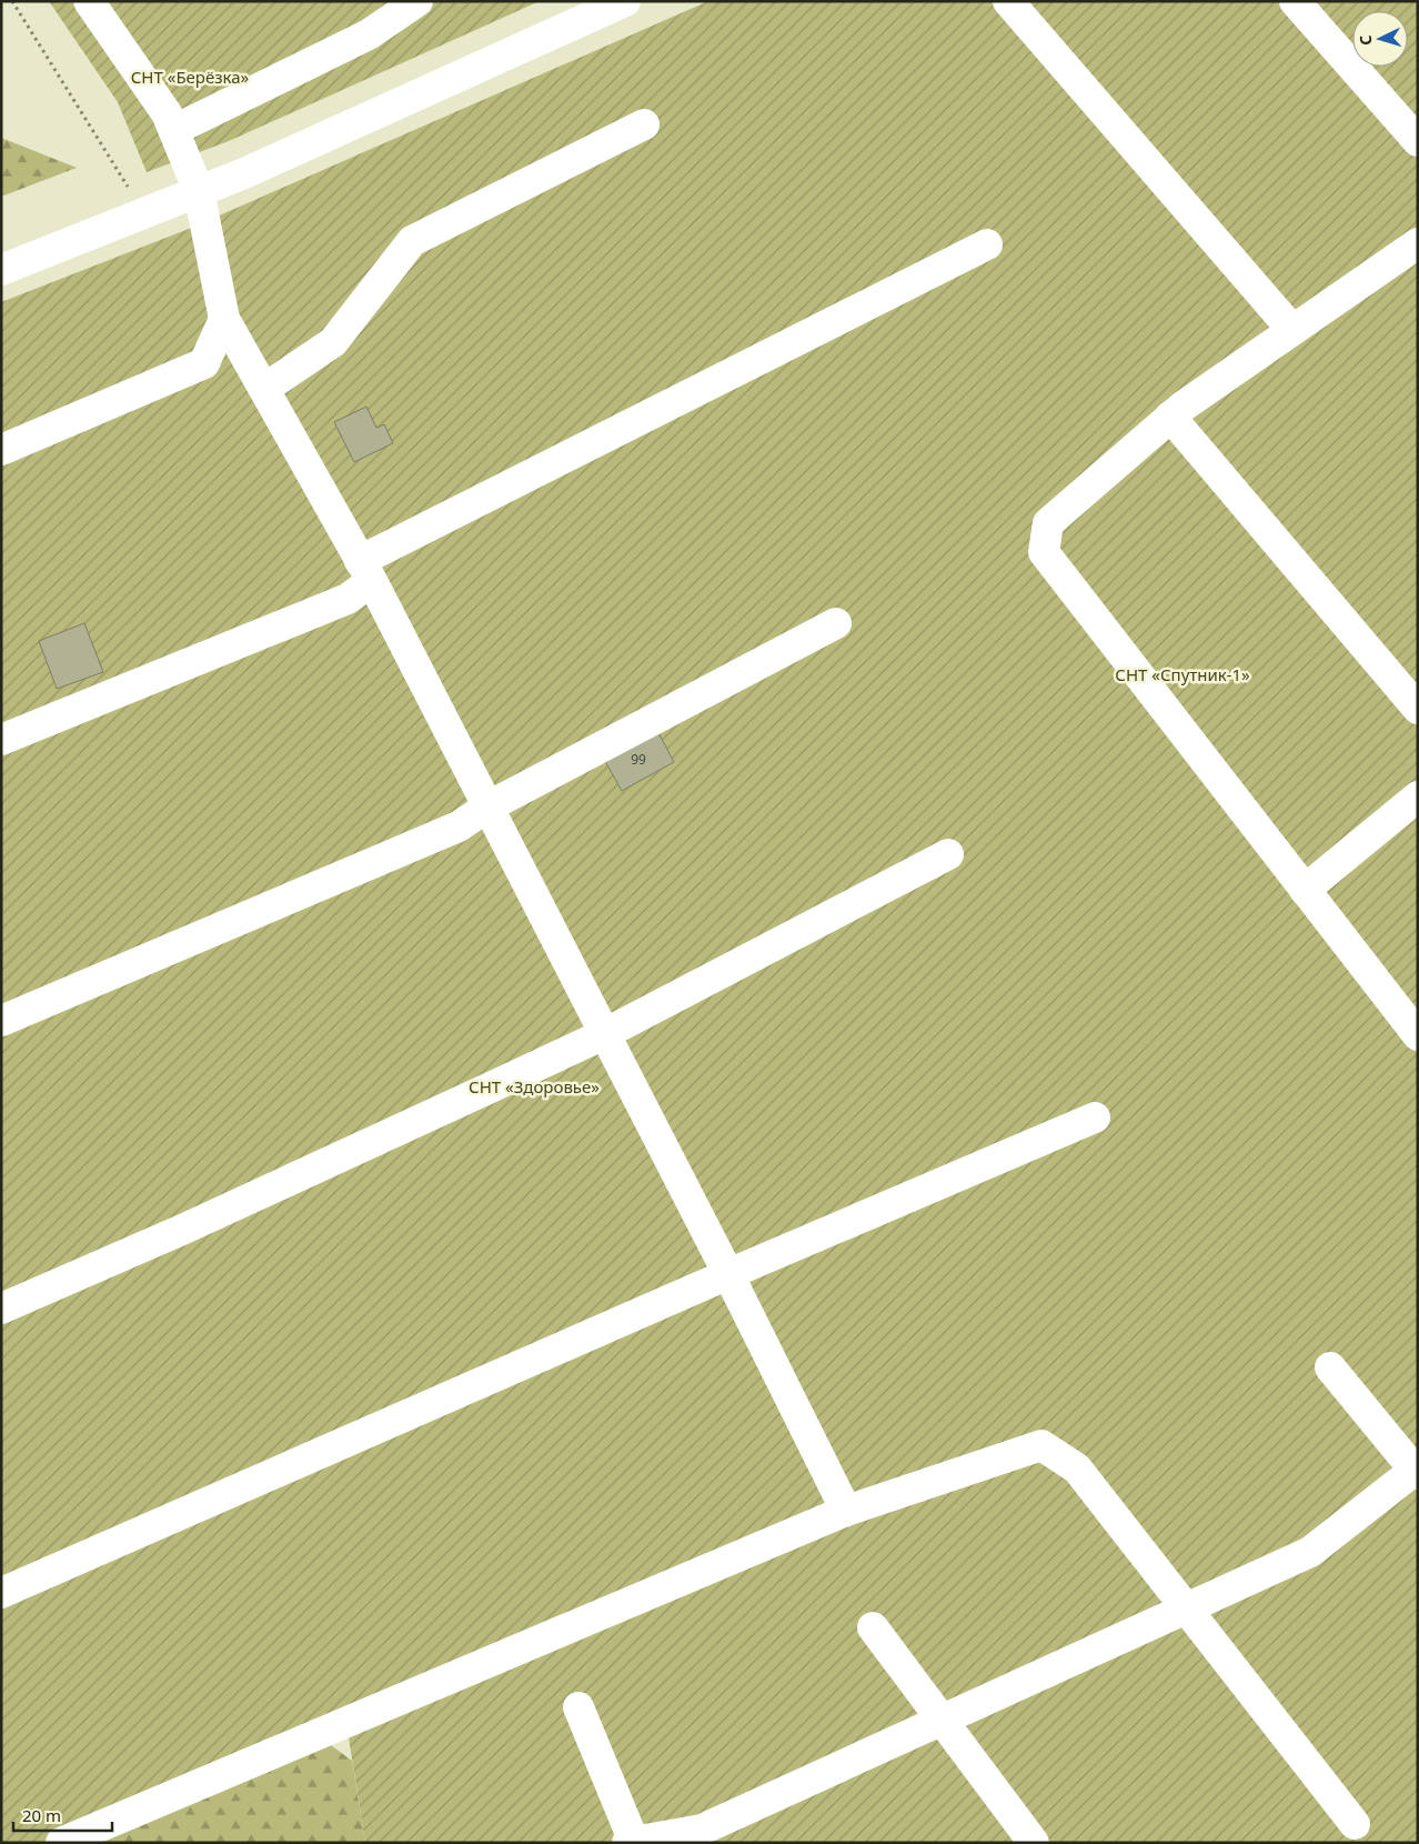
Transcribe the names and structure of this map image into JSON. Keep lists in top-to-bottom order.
{
  "parks": ["СНТ «Берёзка»", "СНТ «Спутник-1»", "СНТ «Здоровье»"],
  "house_numbers": ["99"],
  "scale_bar": "20 m",
  "north": "left"
}
